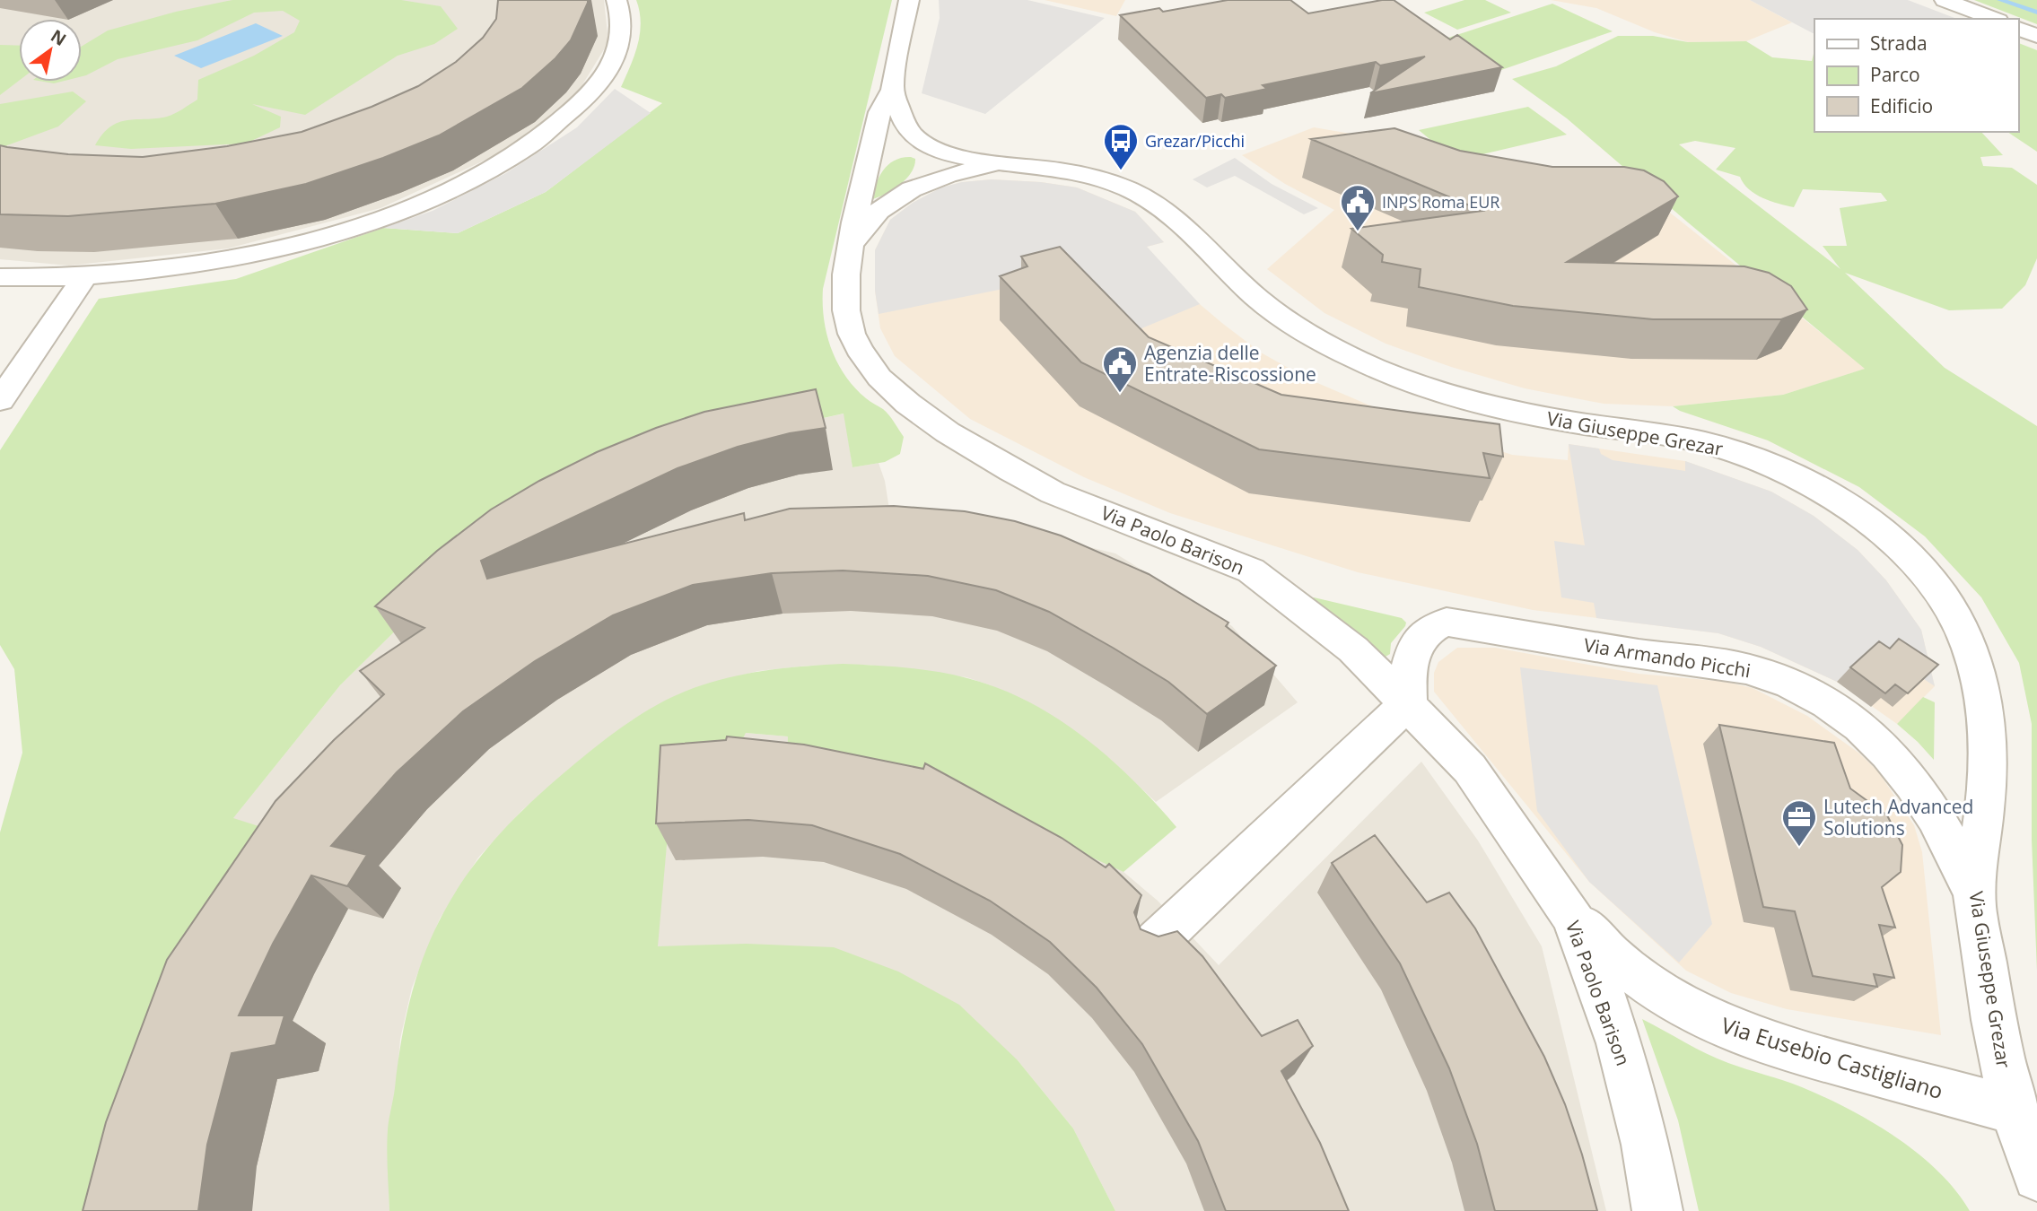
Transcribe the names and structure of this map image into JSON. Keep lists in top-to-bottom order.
{
  "streets": {
    "street": [
      "Via Giuseppe Grezar",
      "Via Paolo Barison",
      "Via Armando Picchi",
      "Via Eusebio Castigliano"
    ]
  },
  "crossings": [
    ["Via Giuseppe Grezar", "Via Armando Picchi"],
    ["Via Giuseppe Grezar", "Via Eusebio Castigliano"],
    ["Via Paolo Barison", "Via Armando Picchi"],
    ["Via Paolo Barison", "Via Eusebio Castigliano"]
  ],
  "places": {
    "bus stop": ["Grezar/Picchi"],
    "public building": ["INPS Roma EUR", "Agenzia delle Entrate-Riscossione"],
    "office": ["Lutech Advanced Solutions"]
  },
  "legend": ["Strada", "Parco", "Edificio"],
  "north": "top right"
}
